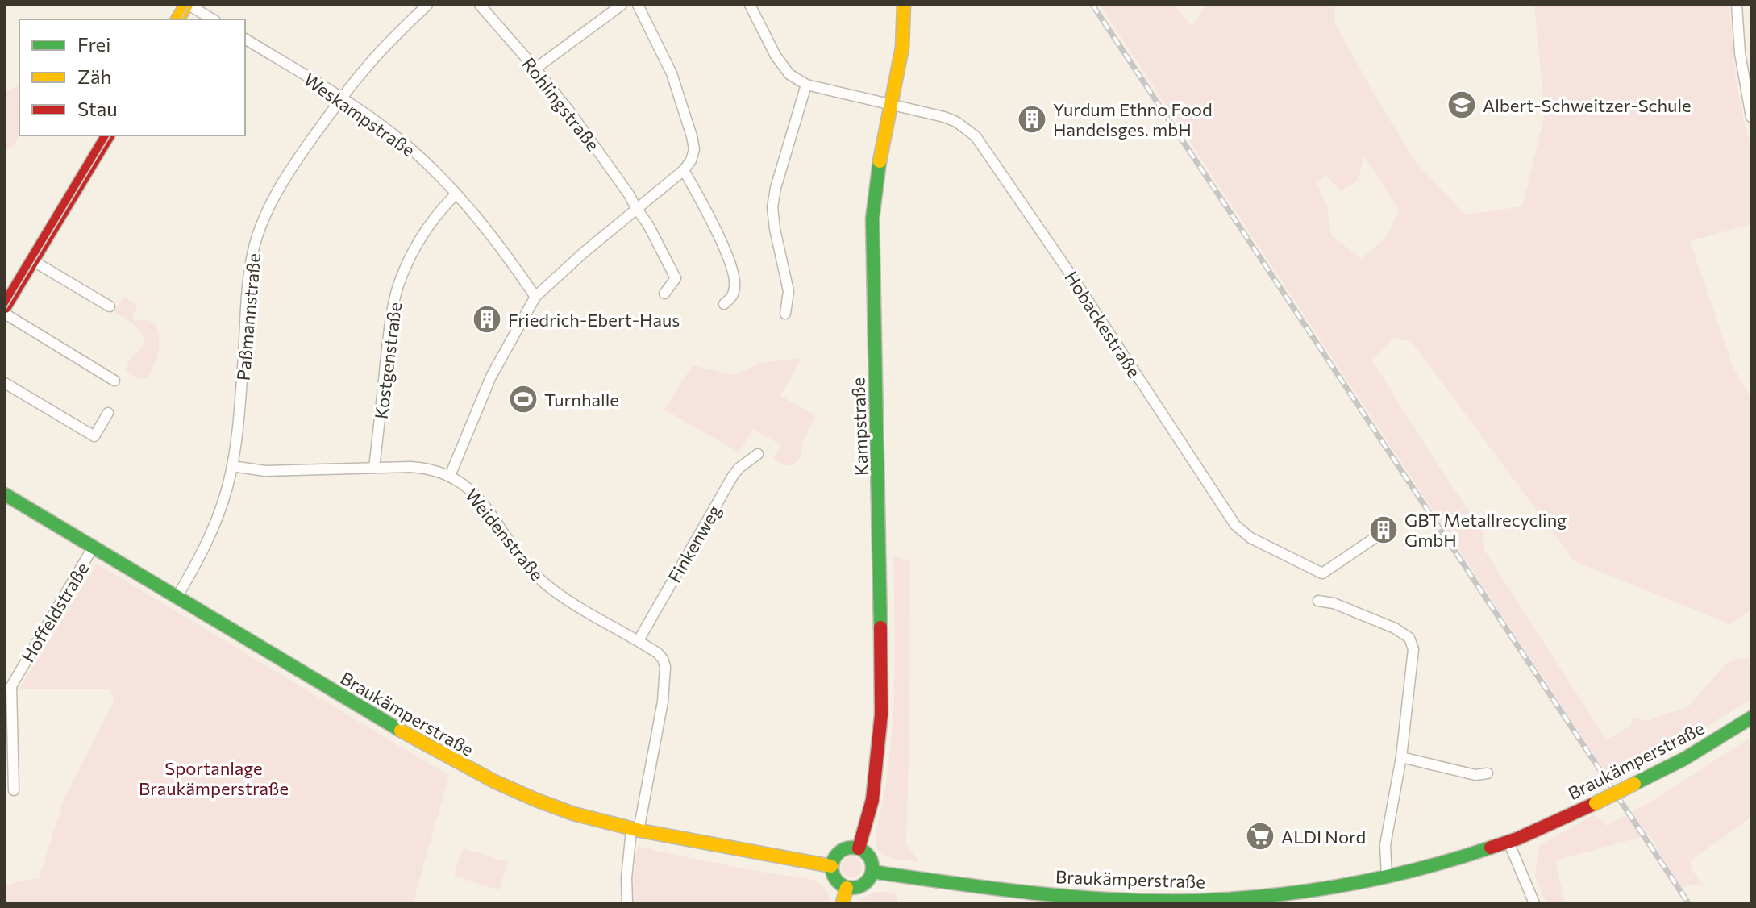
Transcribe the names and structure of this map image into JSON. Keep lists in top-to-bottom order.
{
  "streets": {
    "street": [
      "Rohlingstraße",
      "Weskampstraße",
      "Paßmannstraße",
      "Hobackestraße",
      "Kostgenstraße",
      "Kampstraße",
      "Weidenstraße",
      "Finkenweg",
      "Hoffeldstraße",
      "Braukämperstraße"
    ]
  },
  "crossings": [
    ["Weskampstraße", "Paßmannstraße"],
    ["Weskampstraße", "Kostgenstraße"],
    ["Paßmannstraße", "Weidenstraße"],
    ["Paßmannstraße", "Braukämperstraße"],
    ["Hobackestraße", "Kampstraße"],
    ["Kostgenstraße", "Weidenstraße"],
    ["Kampstraße", "Braukämperstraße"],
    ["Weidenstraße", "Finkenweg"],
    ["Weidenstraße", "Braukämperstraße"],
    ["Hoffeldstraße", "Braukämperstraße"]
  ],
  "parks": ["Sportanlage Braukämperstraße"],
  "places": {
    "school or university": ["Albert-Schweitzer-Schule"],
    "building": ["Yurdum Ethno Food Handelsges. mbH", "Friedrich-Ebert-Haus", "GBT Metallrecycling GmbH"],
    "sports": ["Turnhalle"],
    "supermarket": ["ALDI Nord"]
  },
  "legend": ["Frei", "Zäh", "Stau"]
}
